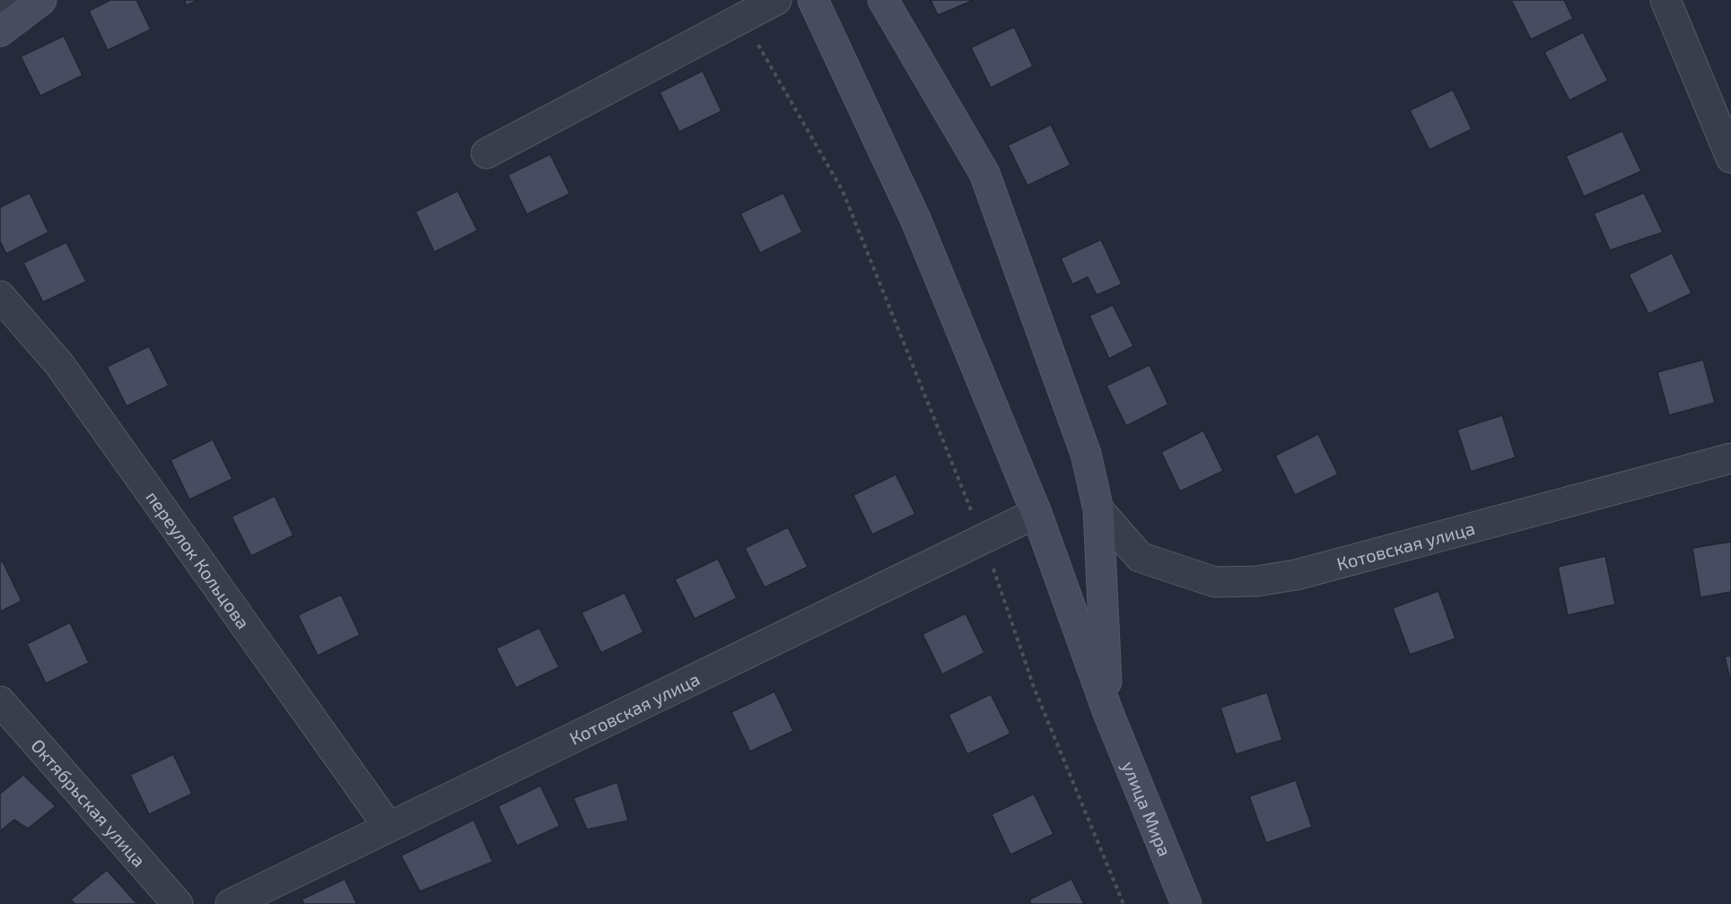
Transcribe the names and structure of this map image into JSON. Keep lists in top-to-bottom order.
{
  "streets": {
    "main road": ["улица Мира"],
    "street": ["Котовская улица", "переулок Кольцова", "Октябрьская улица"]
  },
  "crossings": [
    ["Котовская улица", "переулок Кольцова"],
    ["Котовская улица", "улица Мира"]
  ]
}
